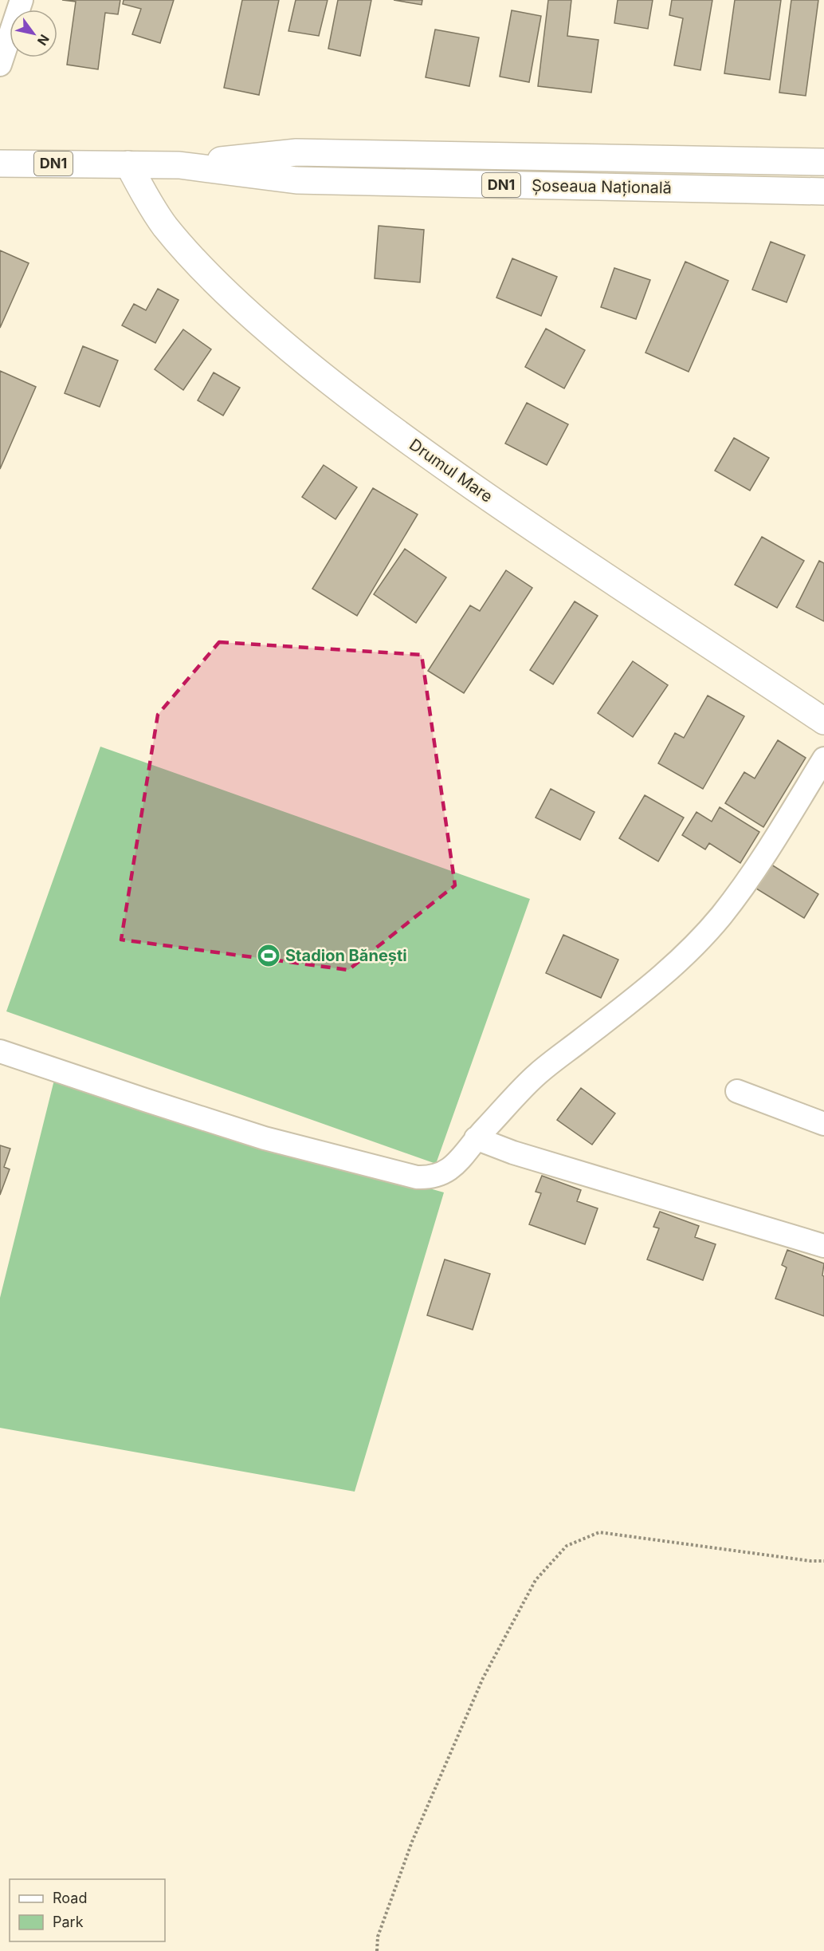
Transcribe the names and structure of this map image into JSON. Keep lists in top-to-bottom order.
{
  "streets": {
    "main road": ["DN1", "Șoseaua Națională", "Drumul Mare"]
  },
  "crossings": [
    ["Șoseaua Națională", "Drumul Mare"]
  ],
  "places": {
    "sports": ["Stadion Bănești"]
  },
  "legend": ["Road", "Park"],
  "north": "bottom right"
}
